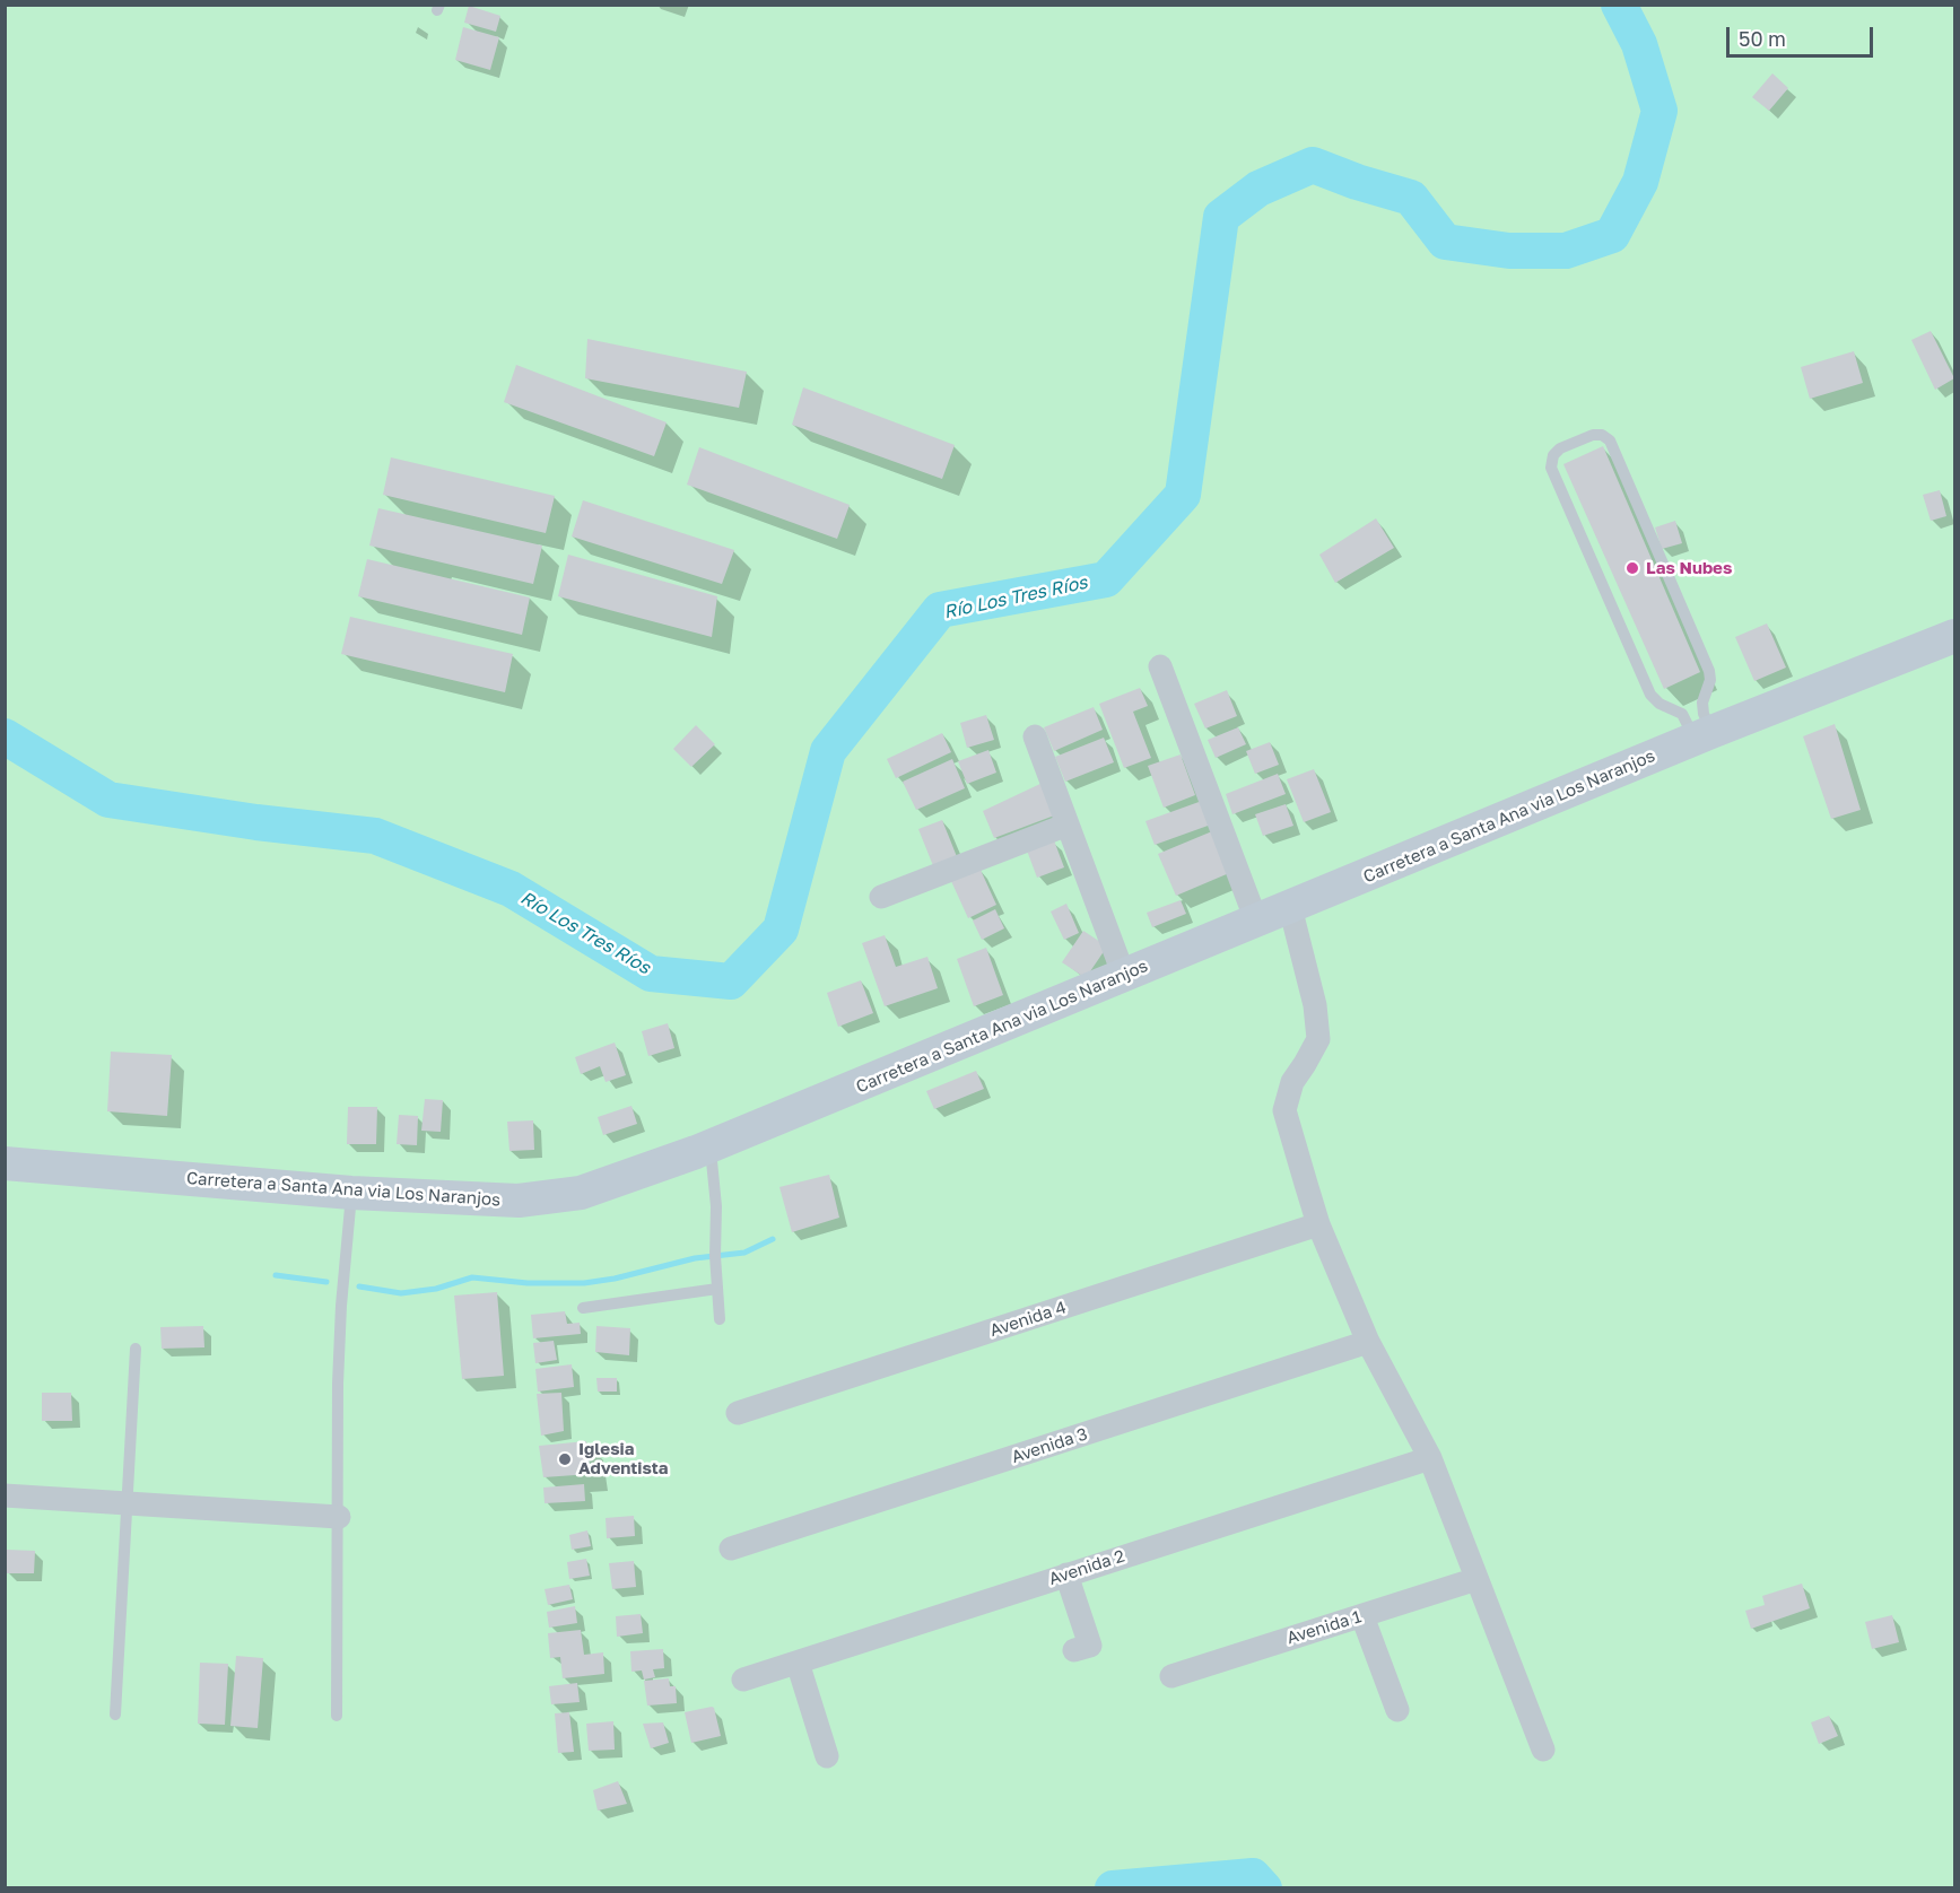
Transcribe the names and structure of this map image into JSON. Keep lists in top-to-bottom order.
{
  "streets": {
    "main road": ["Carretera a Santa Ana via Los Naranjos"],
    "street": [
      "Avenida 4",
      "Avenida 3",
      "Avenida 2",
      "Avenida 1"
    ]
  },
  "water": ["Río Los Tres Ríos"],
  "places": ["Las Nubes", "Iglesia Adventista"],
  "scale_bar": "50 m"
}
